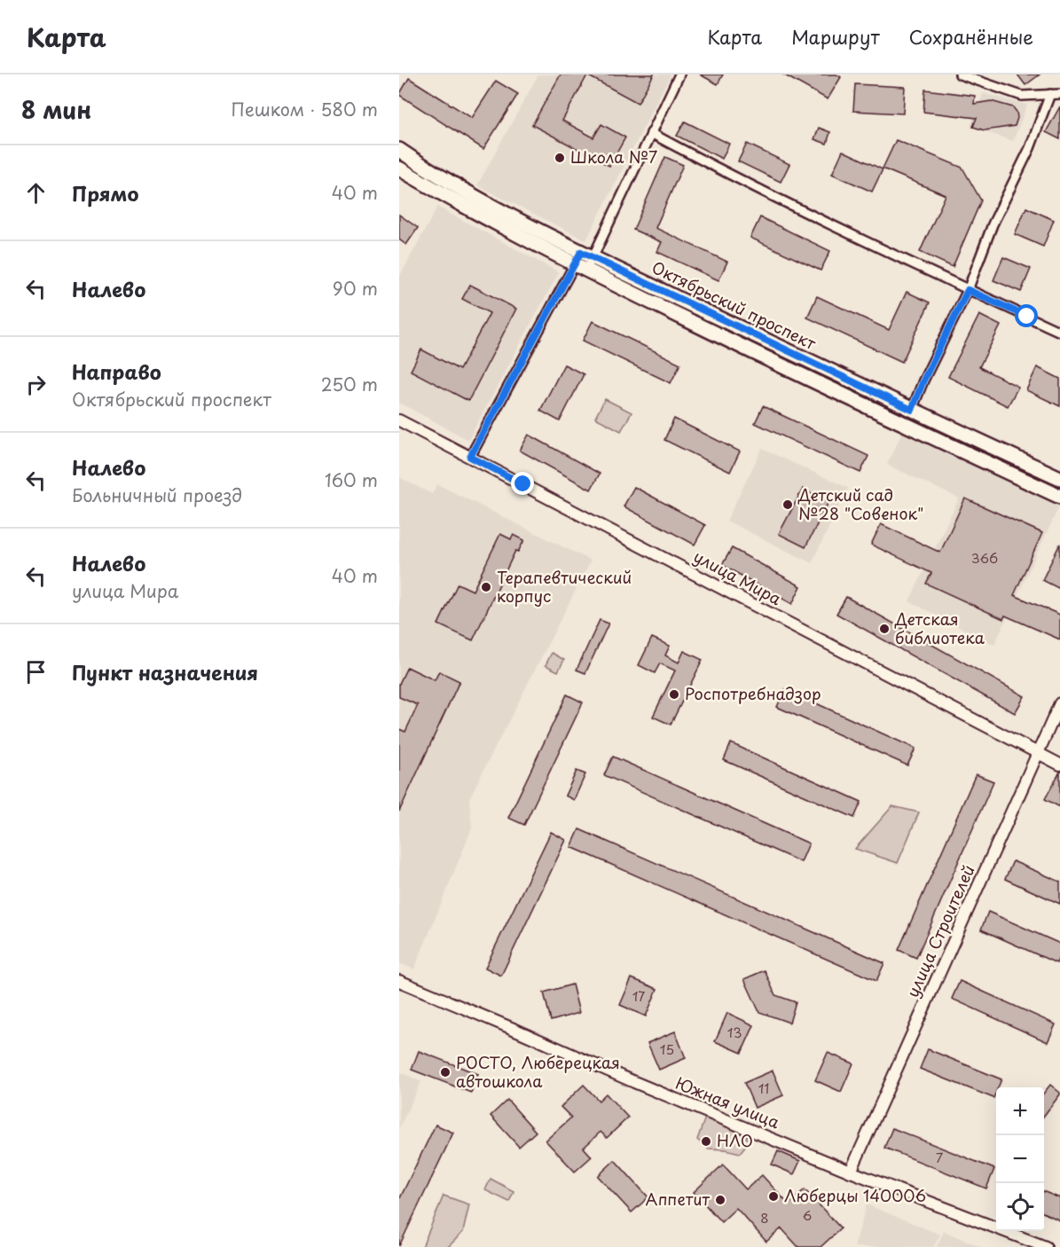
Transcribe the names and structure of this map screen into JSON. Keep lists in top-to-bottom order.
{
  "streets": {
    "main road": ["Октябрьский проспект"],
    "street": ["улица Мира", "улица Строителей", "Южная улица"]
  },
  "crossings": [
    ["улица Мира", "улица Строителей"],
    ["улица Строителей", "Южная улица"]
  ],
  "places": [
    "Школа №7",
    "Детский сад №28 \"Совенок\"",
    "Терапевтический корпус",
    "Детская библиотека",
    "Роспотребнадзор",
    "РОСТО, Люберецкая автошкола",
    "НЛО",
    "Люберцы 140006",
    "Аппетит"
  ],
  "house_numbers": [
    "366",
    "17",
    "13",
    "15",
    "11",
    "7",
    "6",
    "8"
  ],
  "page": {
    "header": "Карта",
    "nav": ["Карта", "Маршрут", "Сохранённые"],
    "heading": ["8 мин", "Пешком · 580 m"],
    "list": [
      ["Прямо", "40 m"],
      ["Налево", "90 m"],
      ["Направо", "Октябрьский проспект", "250 m"],
      ["Налево", "Больничный проезд", "160 m"],
      ["Налево", "улица Мира", "40 m"],
      "Пункт назначения"
    ],
    "map_buttons": ["+", "−"]
  }
}
